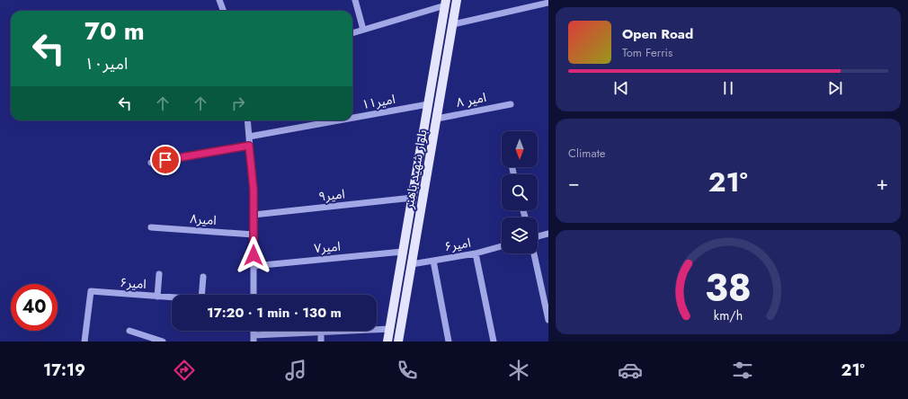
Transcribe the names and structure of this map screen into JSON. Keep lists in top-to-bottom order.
{
  "streets": {
    "main road": ["بلوار شهید باهنر"],
    "street": [
      "امیر ۸",
      "امیر۱۱",
      "امیر۹",
      "امیر۸",
      "امیر۶",
      "امیر۷"
    ]
  },
  "crossings": [
    ["امیر ۸", "بلوار شهید باهنر"],
    ["امیر۱۱", "بلوار شهید باهنر"],
    ["بلوار شهید باهنر", "امیر۹"],
    ["بلوار شهید باهنر", "امیر۶"],
    ["بلوار شهید باهنر", "امیر۷"]
  ],
  "north": "bottom",
  "page": {
    "turn": ["70 m", "امیر۱۰"],
    "song": ["Open Road", "Tom Ferris"],
    "tile": "Climate",
    "heat": ["−", "21°", "+"],
    "limit": "40",
    "trip": "17:20 · 1 min · 130 m",
    "tabs": ["17:19", "21°"],
    "gauge": ["38", "km/h"]
  }
}
